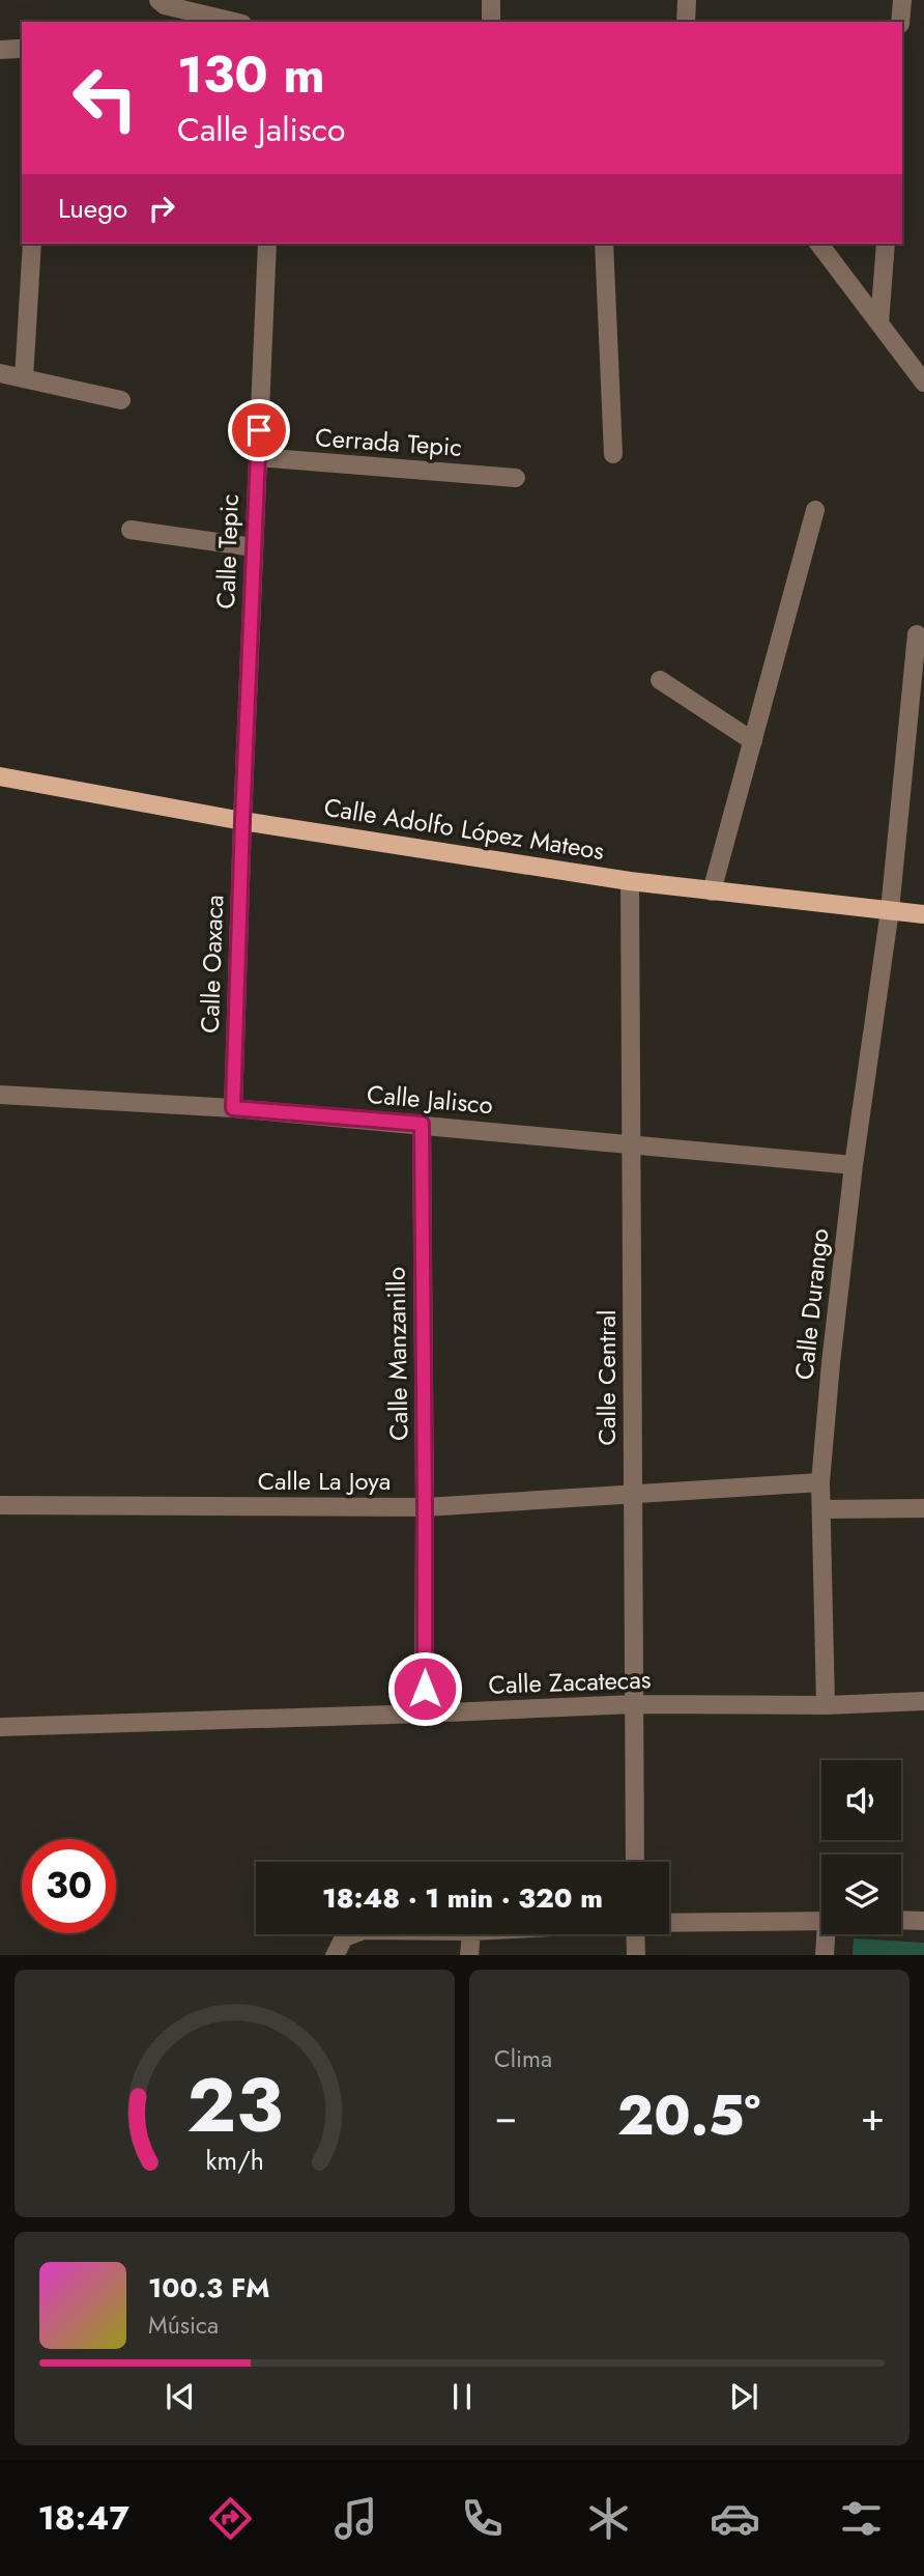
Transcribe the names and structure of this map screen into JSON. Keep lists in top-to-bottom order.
{
  "streets": {
    "main road": ["Calle Adolfo López Mateos"],
    "street": [
      "Cerrada Tepic",
      "Calle Tepic",
      "Calle Oaxaca",
      "Calle Jalisco",
      "Calle Durango",
      "Calle Manzanillo",
      "Calle Central",
      "Calle La Joya",
      "Calle Zacatecas"
    ]
  },
  "crossings": [
    ["Cerrada Tepic", "Calle Tepic"],
    ["Calle Tepic", "Calle Adolfo López Mateos"],
    ["Calle Tepic", "Calle Oaxaca"],
    ["Calle Adolfo López Mateos", "Calle Oaxaca"],
    ["Calle Adolfo López Mateos", "Calle Durango"],
    ["Calle Adolfo López Mateos", "Calle Central"],
    ["Calle Oaxaca", "Calle Jalisco"],
    ["Calle Jalisco", "Calle Durango"],
    ["Calle Jalisco", "Calle Manzanillo"],
    ["Calle Jalisco", "Calle Central"],
    ["Calle Durango", "Calle La Joya"],
    ["Calle Durango", "Calle Zacatecas"],
    ["Calle Manzanillo", "Calle La Joya"],
    ["Calle Manzanillo", "Calle Zacatecas"],
    ["Calle Central", "Calle La Joya"],
    ["Calle Central", "Calle Zacatecas"]
  ],
  "page": {
    "turn": ["130 m", "Calle Jalisco"],
    "then": "Luego",
    "limit": "30",
    "trip": "18:48 · 1 min · 320 m",
    "tile": "Clima",
    "heat": ["−", "20.5°", "+"],
    "song": ["100.3 FM", "Música"],
    "tabs": "18:47",
    "gauge": ["23", "km/h"]
  }
}
